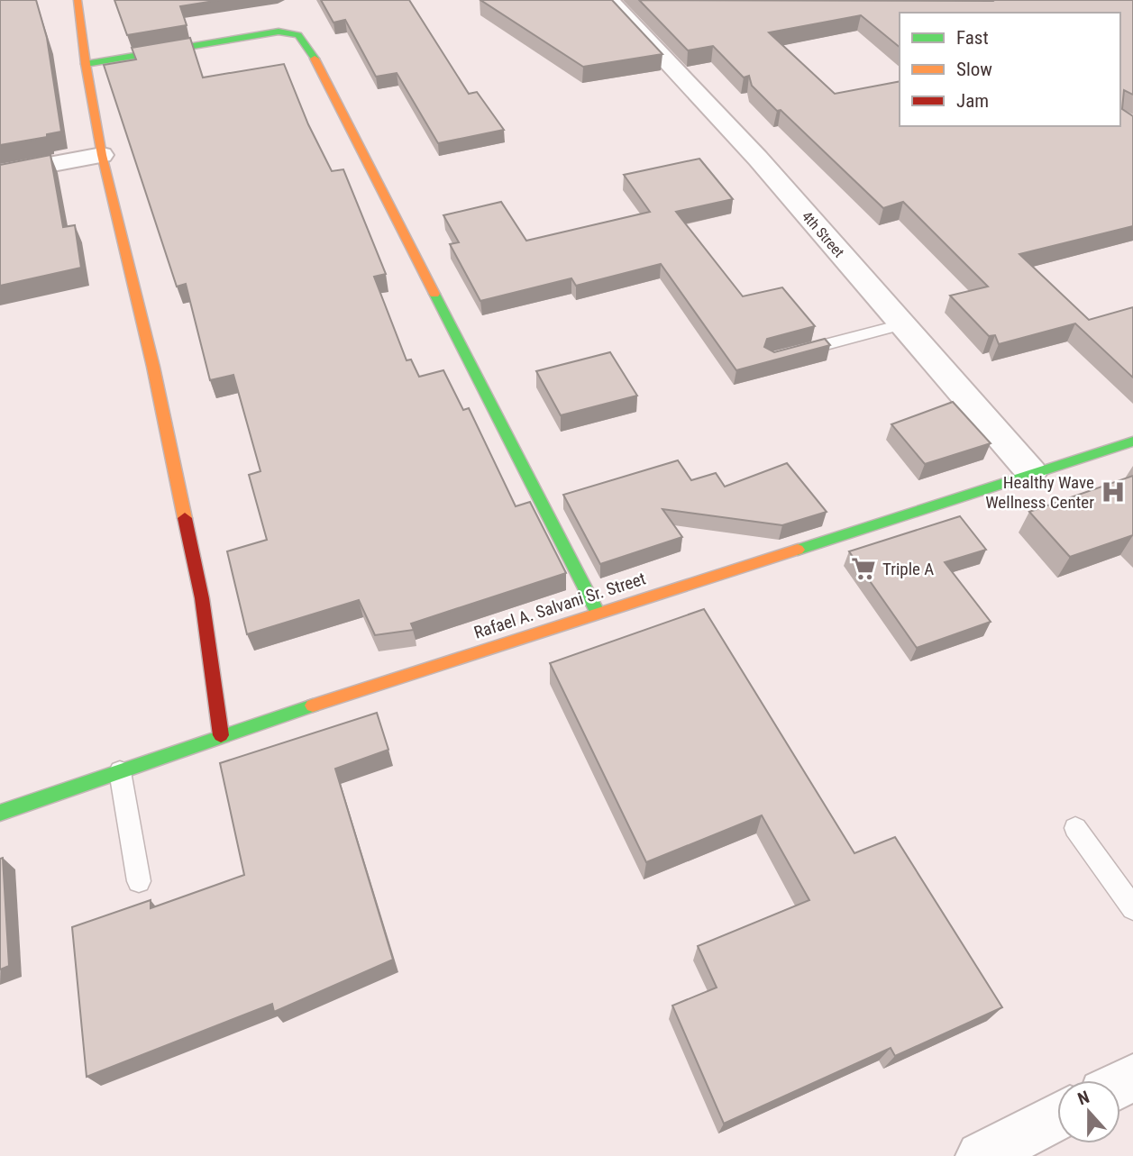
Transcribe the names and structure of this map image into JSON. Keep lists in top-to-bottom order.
{
  "streets": {
    "street": ["4th Street", "Rafael A. Salvani Sr. Street"]
  },
  "crossings": [
    ["4th Street", "Rafael A. Salvani Sr. Street"]
  ],
  "places": {
    "hospital": ["Healthy Wave Wellness Center"],
    "supermarket": ["Triple A"]
  },
  "legend": ["Fast", "Slow", "Jam"],
  "north": "top"
}
